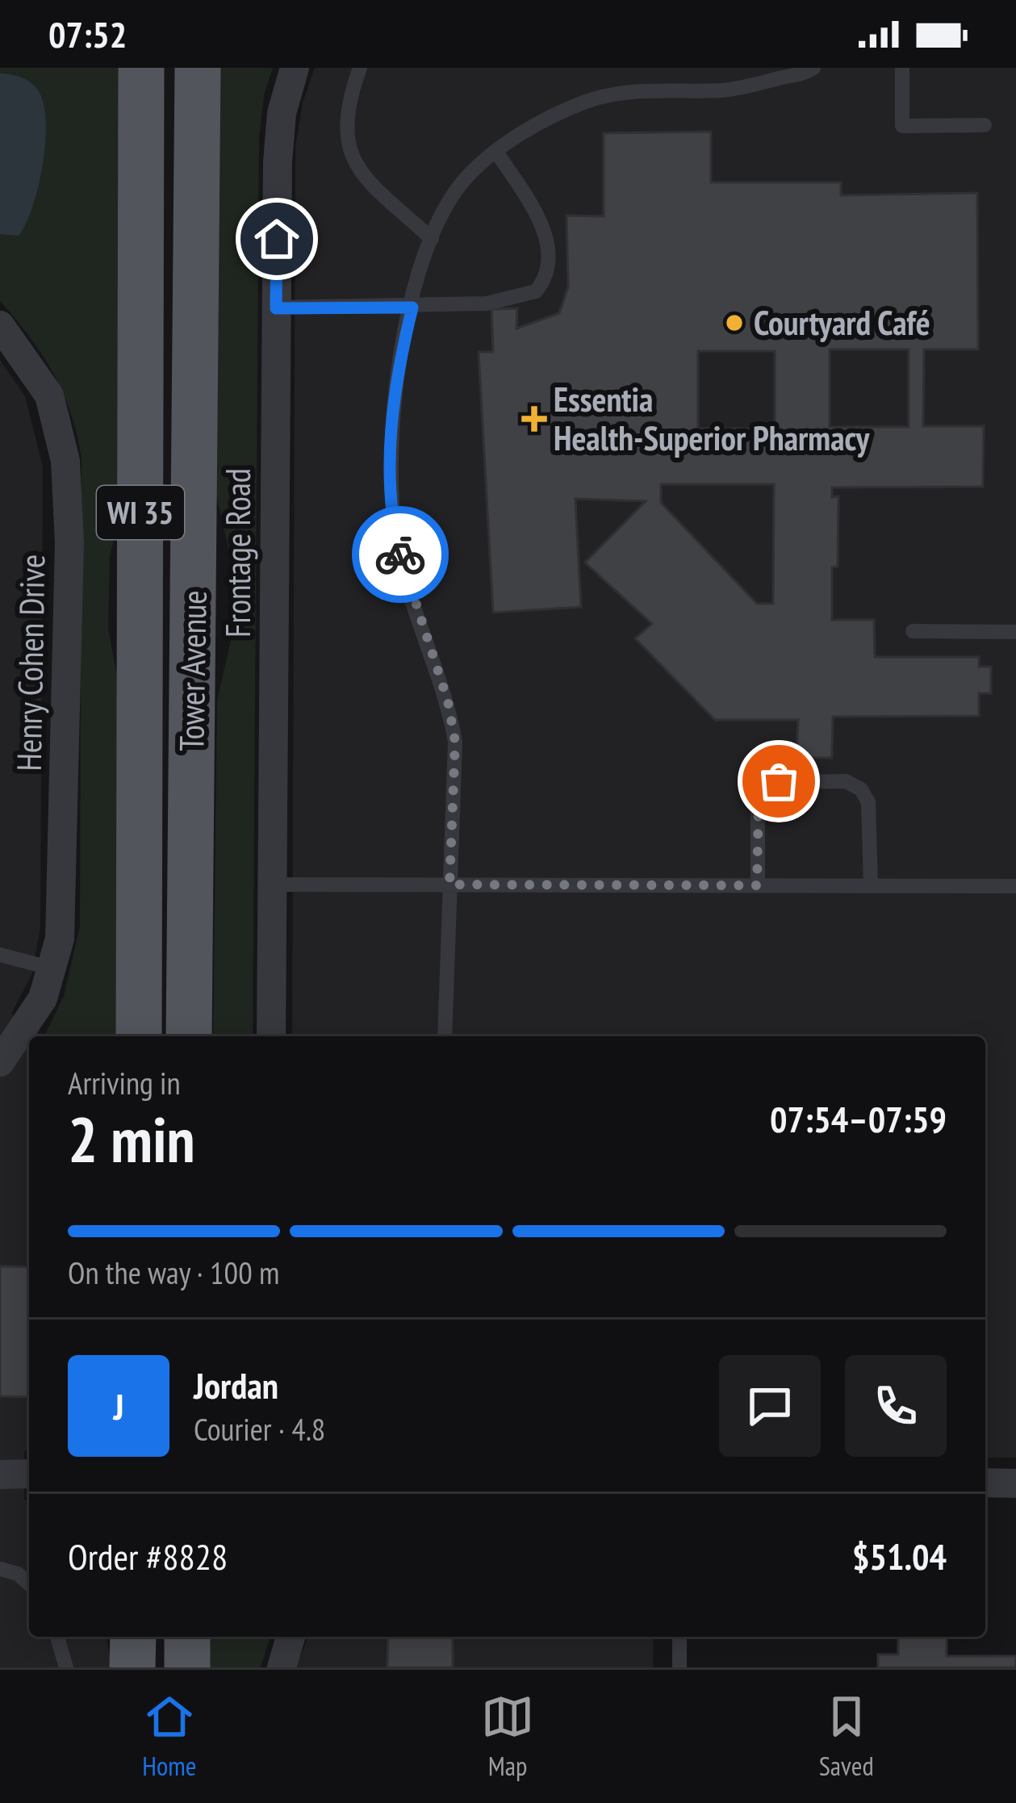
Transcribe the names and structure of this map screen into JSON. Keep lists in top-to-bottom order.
{
  "streets": {
    "main road": ["WI 35", "Tower Avenue"],
    "street": ["Frontage Road", "Henry Cohen Drive"]
  },
  "places": {
    "other": ["Courtyard Café"],
    "health": ["Essentia Health-Superior Pharmacy"]
  },
  "page": {
    "status": "07:52",
    "heading": ["2 min", "Arriving in", "07:54–07:59"],
    "panel": [
      "Jordan",
      "Courier · 4.8",
      "Order #8828",
      "$51.04"
    ],
    "bar": "On the way · 100 m",
    "round": "J",
    "tabs": ["Home", "Map", "Saved"]
  }
}
